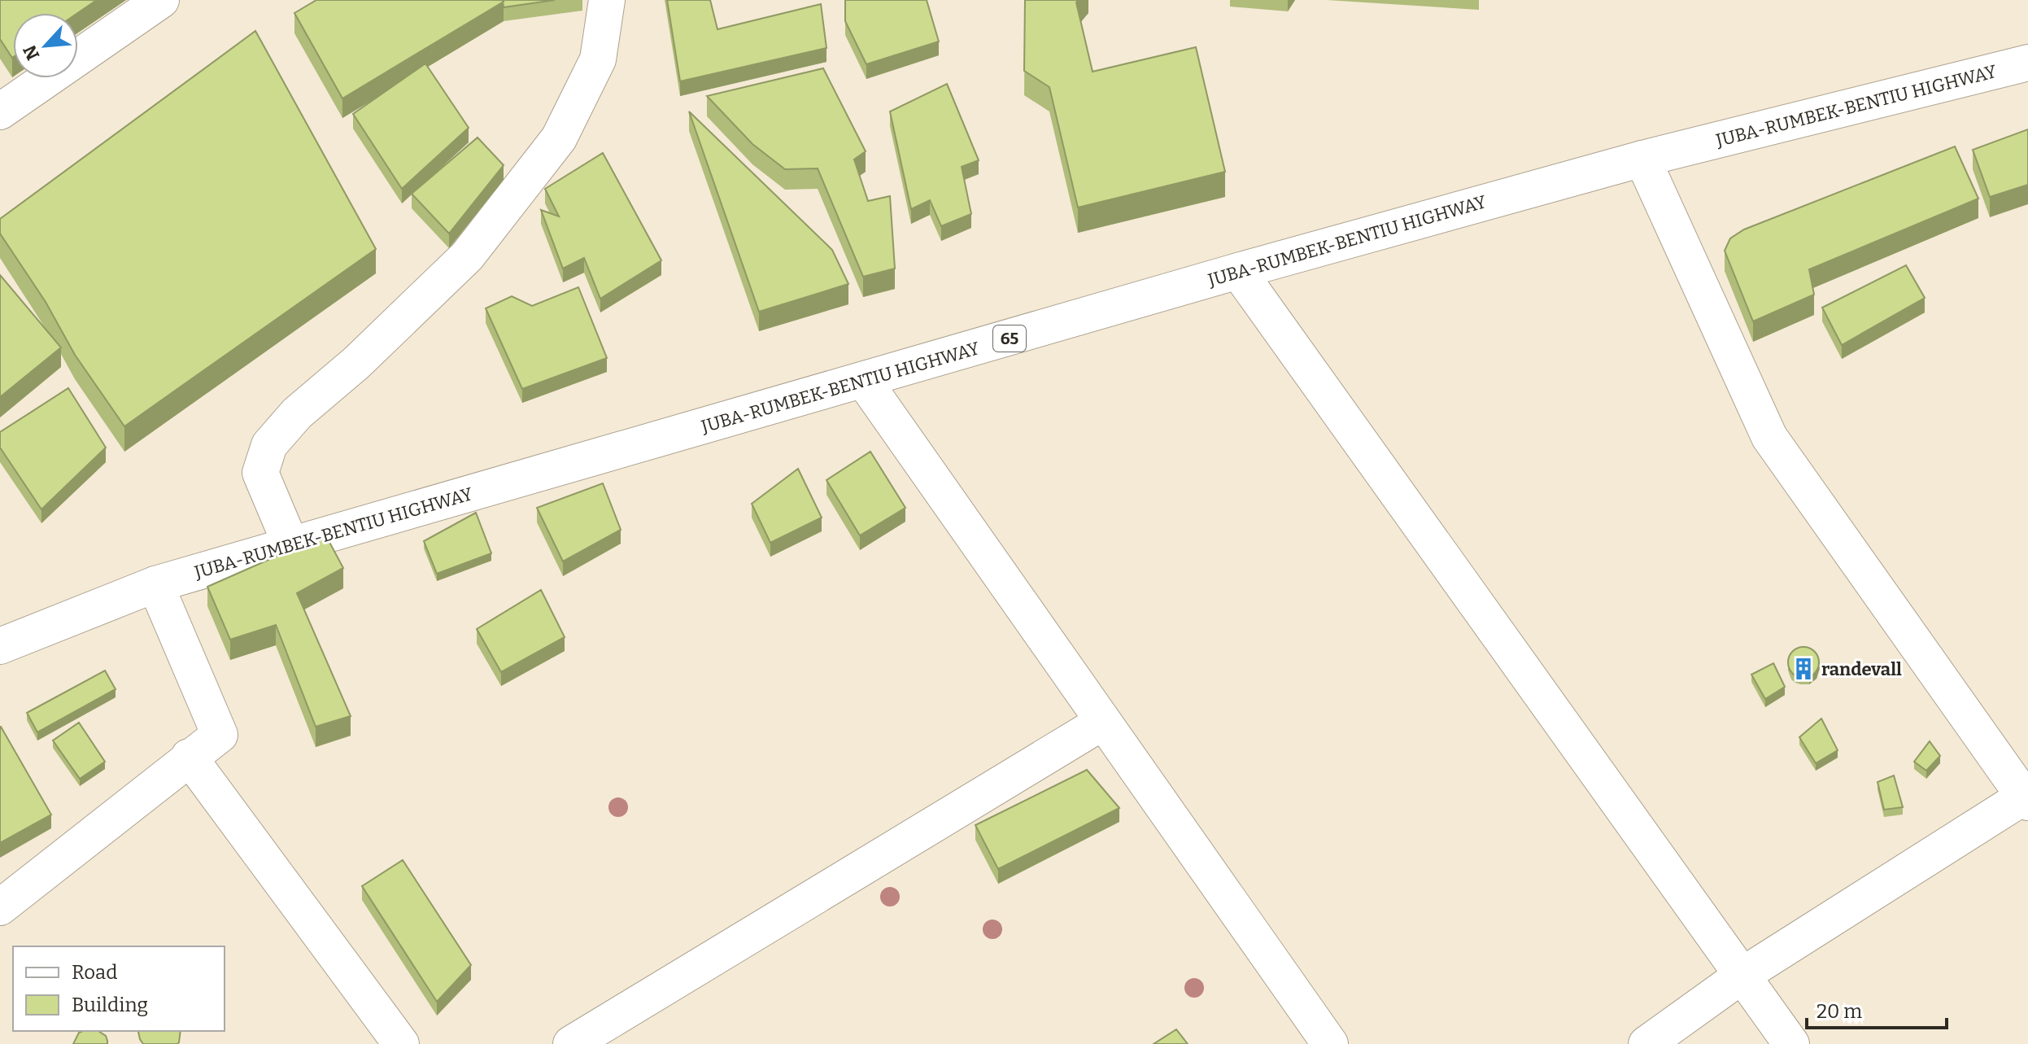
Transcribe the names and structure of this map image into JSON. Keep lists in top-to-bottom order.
{
  "streets": {
    "street": ["JUBA-RUMBEK-BENTIU HIGHWAY", "65"]
  },
  "places": {
    "building": ["randevall"]
  },
  "legend": ["Road", "Building"],
  "scale_bar": "20 m",
  "north": "bottom left"
}
